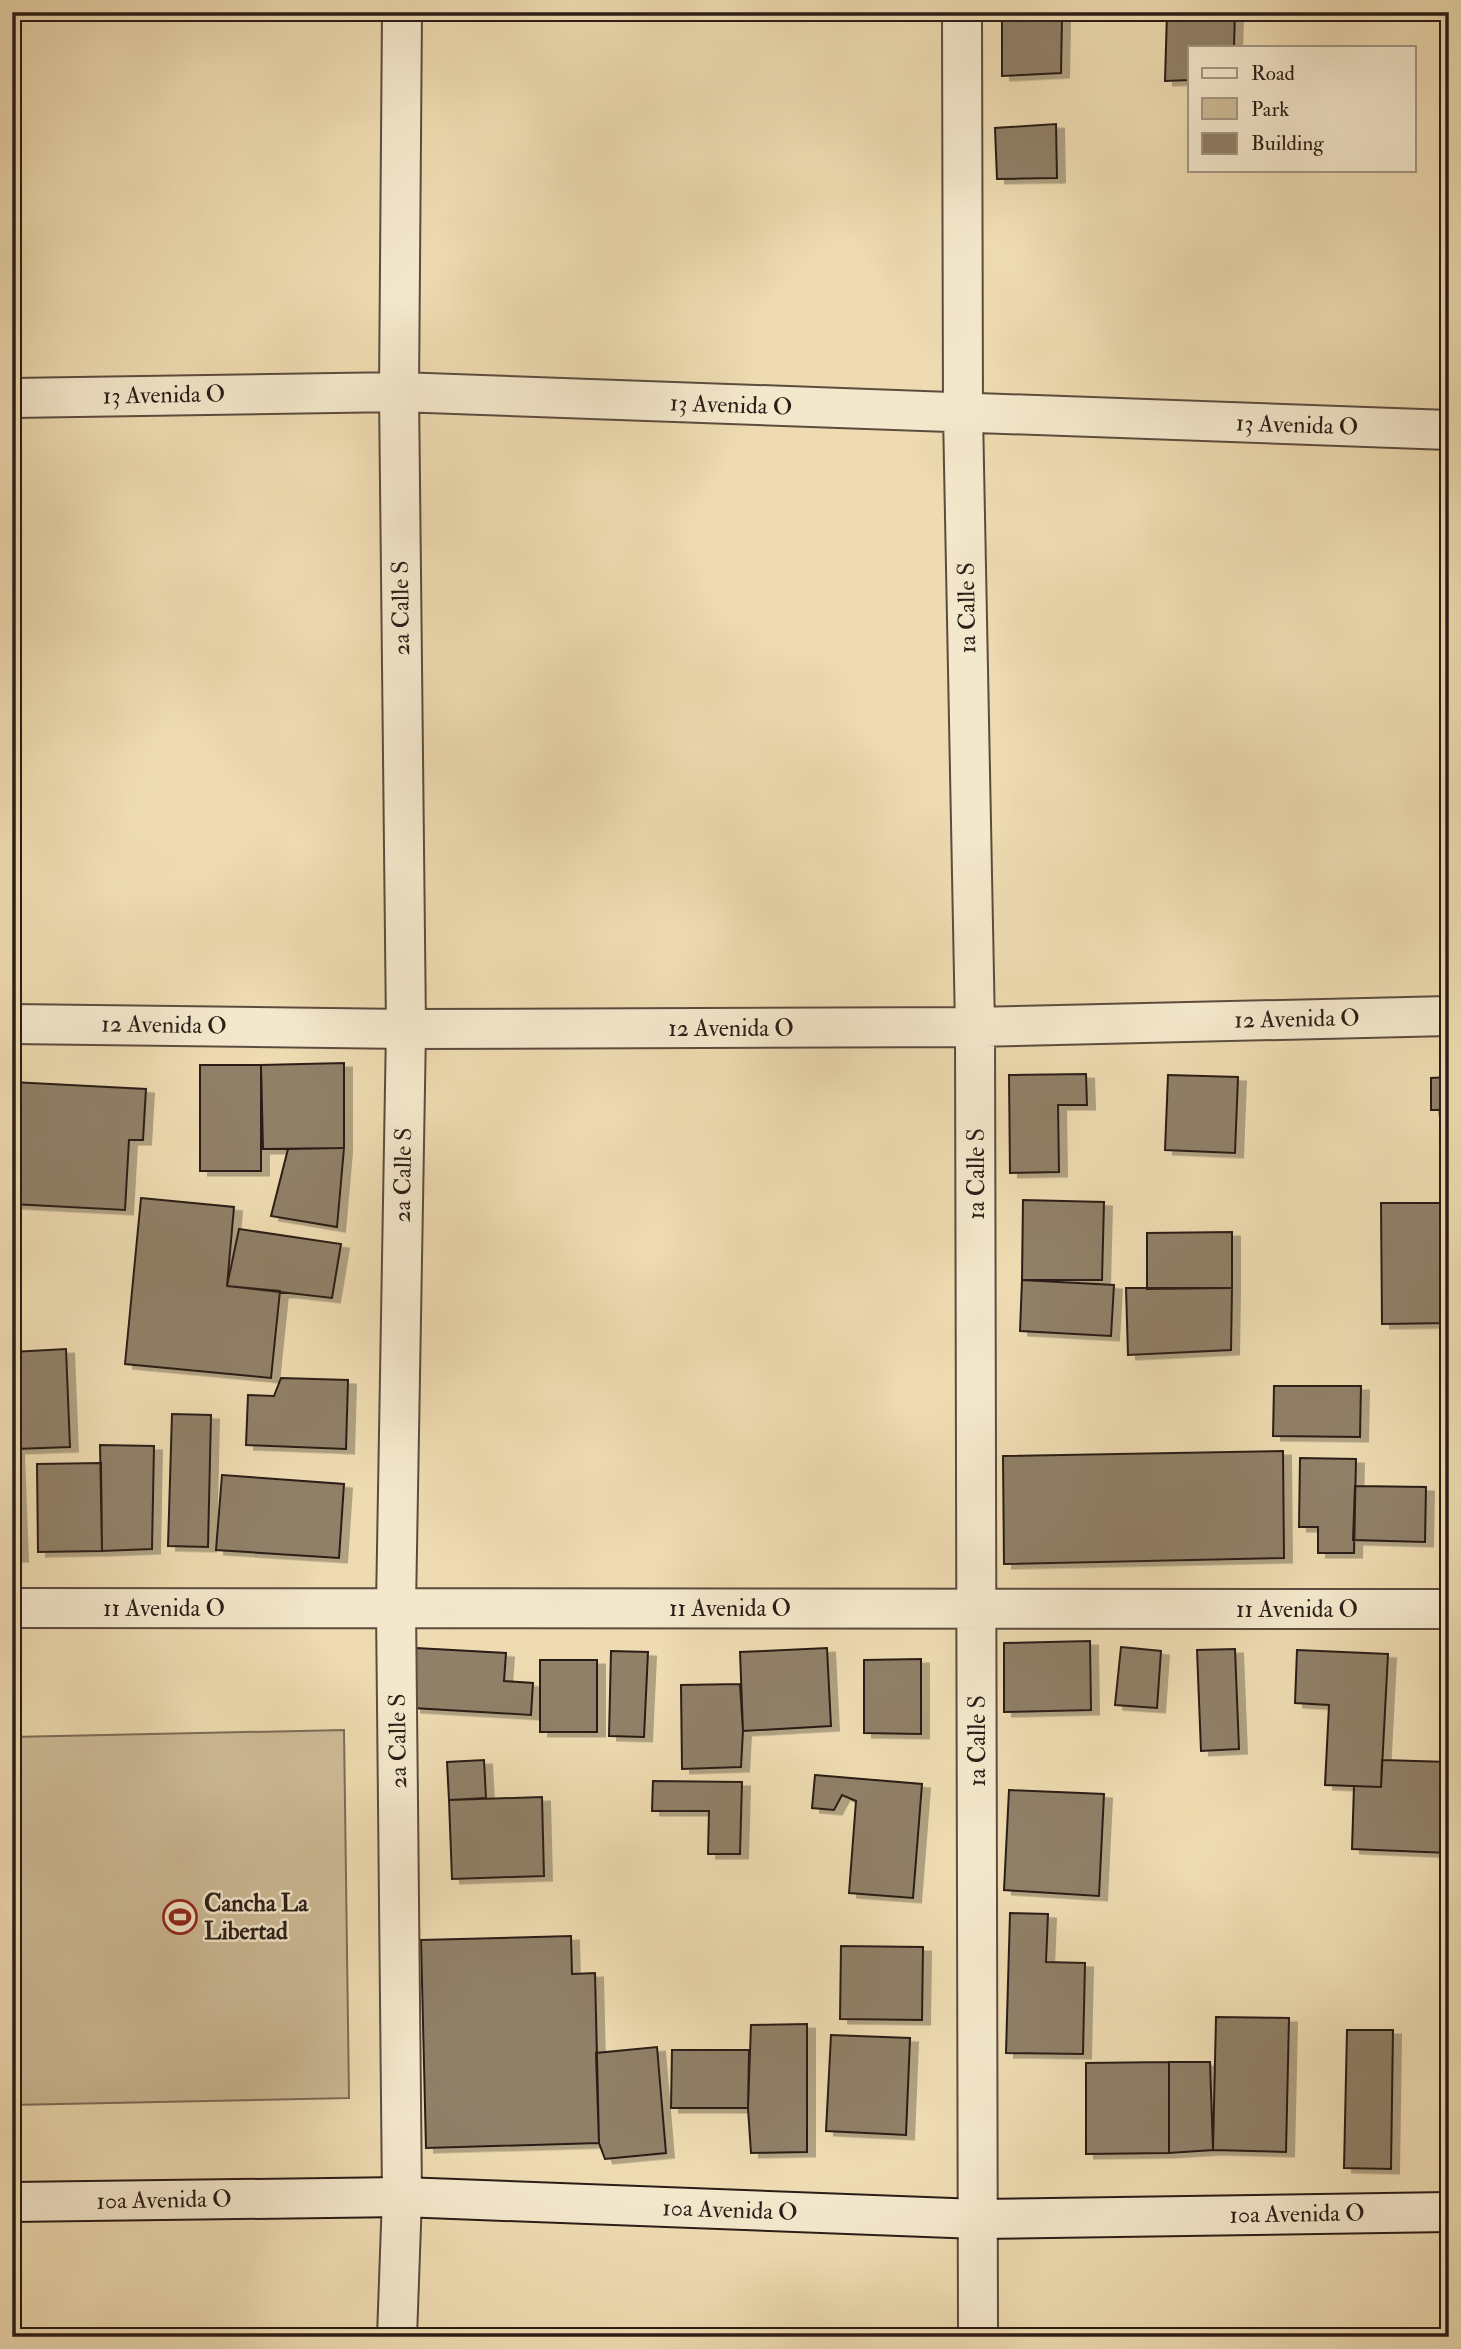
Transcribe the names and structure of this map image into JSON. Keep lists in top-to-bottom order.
{
  "streets": {
    "street": [
      "13 Avenida O",
      "2a Calle S",
      "1a Calle S",
      "12 Avenida O",
      "11 Avenida O",
      "10a Avenida O"
    ]
  },
  "crossings": [
    ["13 Avenida O", "2a Calle S"],
    ["13 Avenida O", "1a Calle S"],
    ["2a Calle S", "12 Avenida O"],
    ["2a Calle S", "11 Avenida O"],
    ["2a Calle S", "10a Avenida O"],
    ["1a Calle S", "12 Avenida O"],
    ["1a Calle S", "11 Avenida O"],
    ["1a Calle S", "10a Avenida O"]
  ],
  "places": {
    "sports": ["Cancha La Libertad"]
  },
  "legend": ["Road", "Park", "Building"]
}
